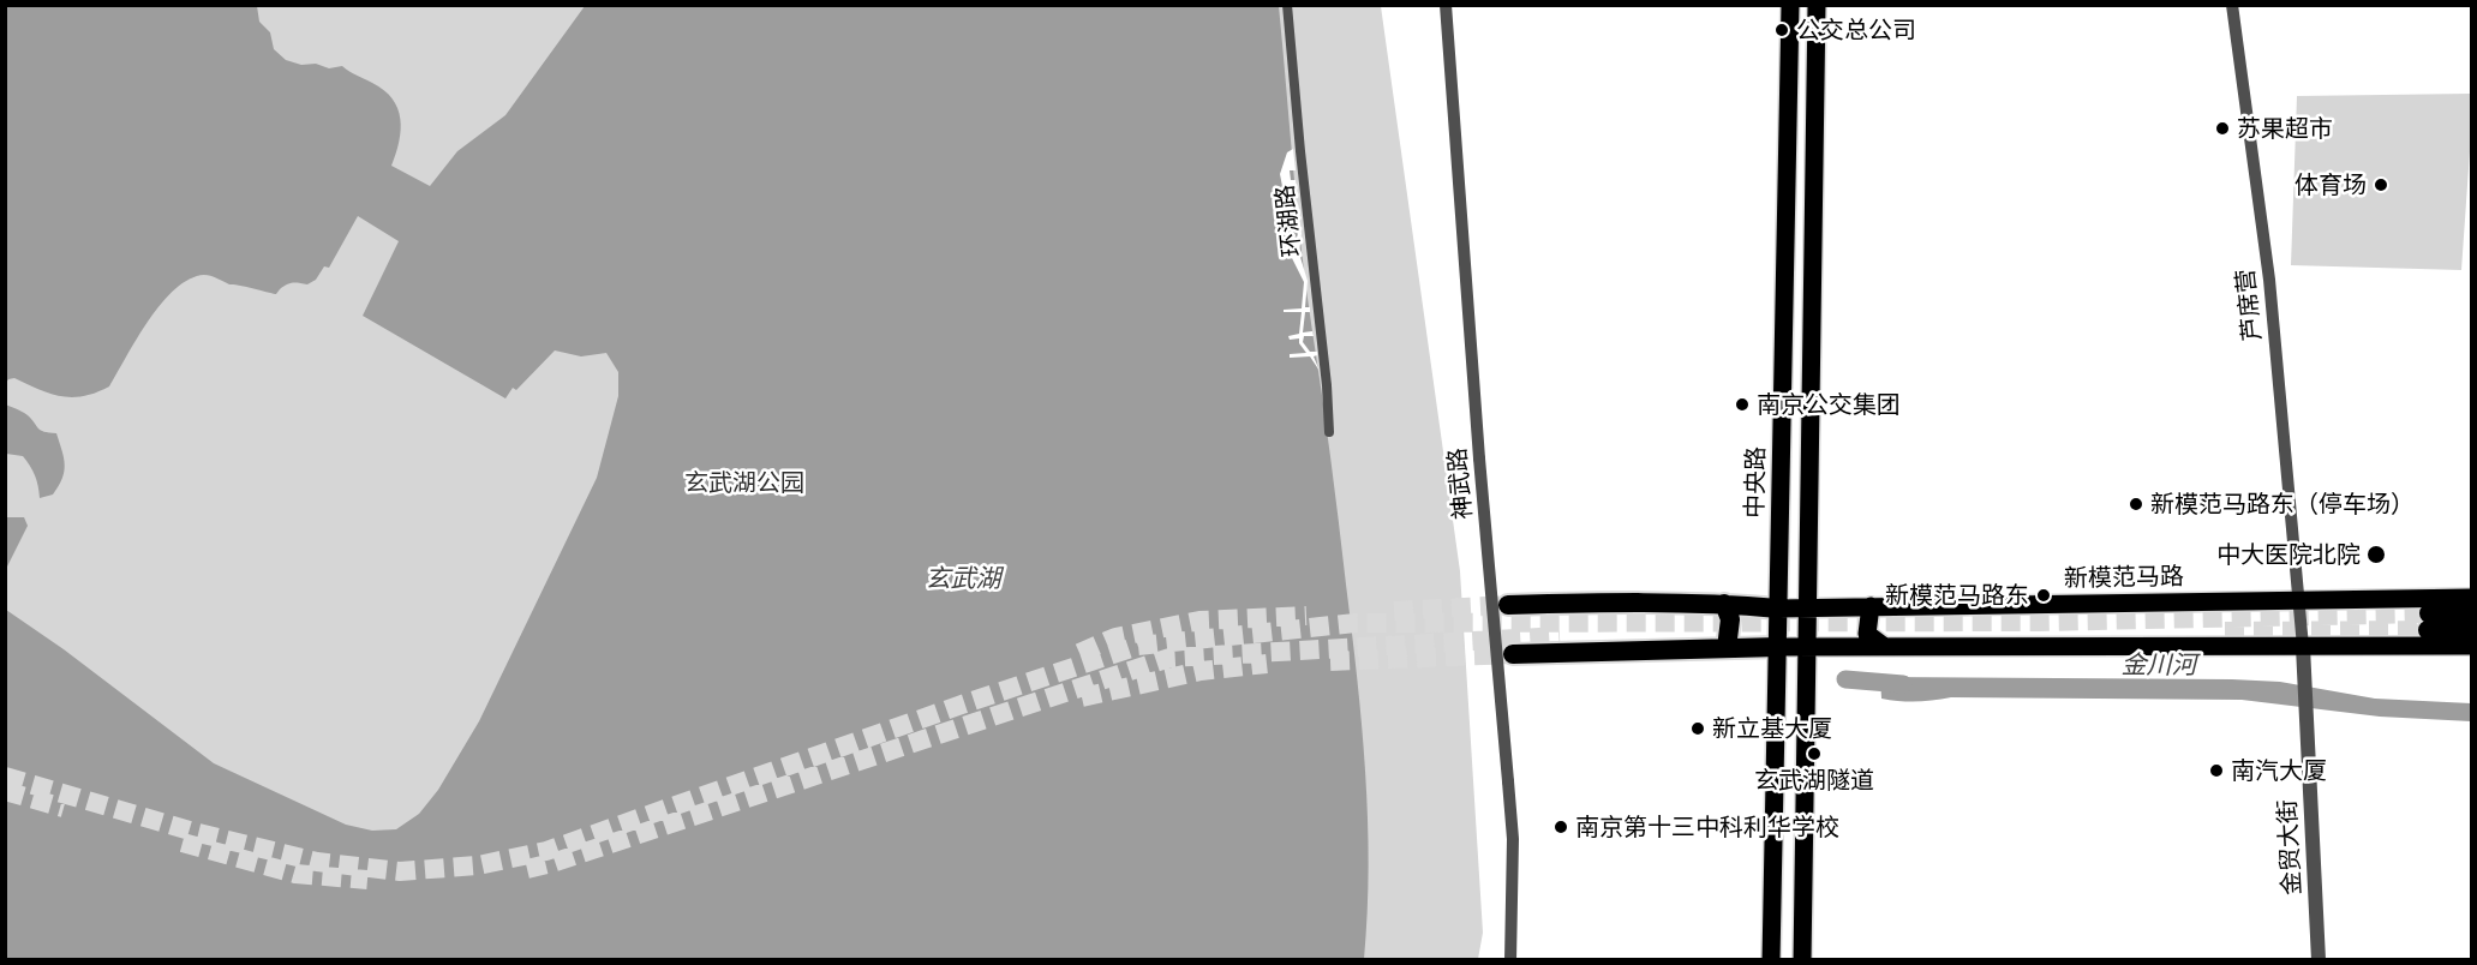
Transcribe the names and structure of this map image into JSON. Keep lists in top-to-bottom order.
{
  "streets": {
    "main road": ["中央路", "新模范马路"],
    "street": [
      "环湖路",
      "芦席营",
      "神武路",
      "金贸大街"
    ]
  },
  "crossings": [
    ["芦席营", "新模范马路"],
    ["芦席营", "金贸大街"],
    ["中央路", "新模范马路"]
  ],
  "water": ["玄武湖", "金川河"],
  "parks": ["玄武湖公园"],
  "places": [
    "公交总公司",
    "苏果超市",
    "体育场",
    "南京公交集团",
    "新模范马路东（停车场）",
    "中大医院北院",
    "新模范马路东",
    "新立基大厦",
    "玄武湖隧道",
    "南汽大厦",
    "南京第十三中科利华学校"
  ]
}
